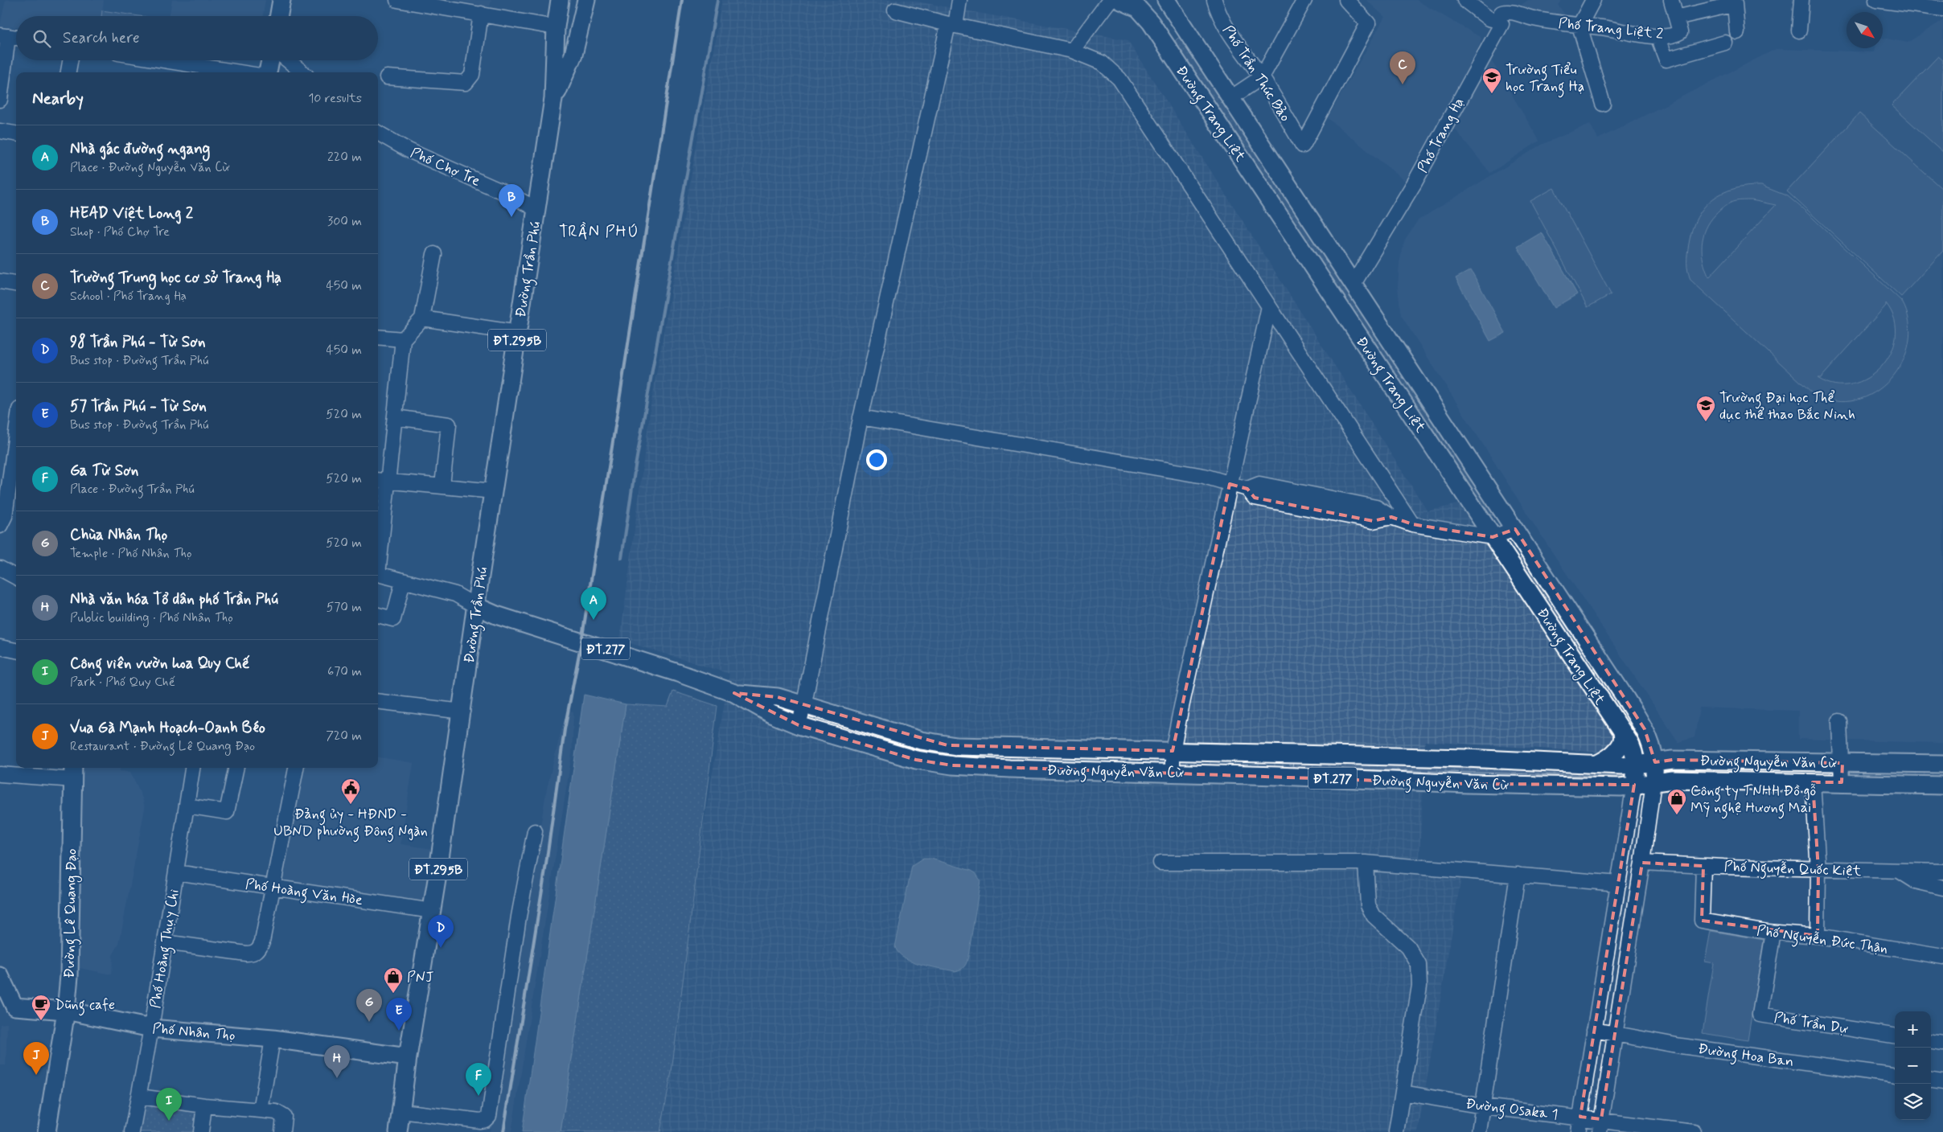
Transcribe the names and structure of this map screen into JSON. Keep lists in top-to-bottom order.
{
  "streets": {
    "main road": [
      "Đường Trang Liệt",
      "Đường Trần Phú",
      "ĐT.295B",
      "ĐT.277",
      "Đường Nguyễn Văn Cừ",
      "Đường Lê Quang Đạo",
      "Phố Nhân Thọ"
    ],
    "street": [
      "Phố Trang Liệt 2",
      "Phố Trần Thúc Bảo",
      "Phố Trang Hạ",
      "Phố Chợ Tre",
      "Phố Nguyễn Quốc Kiệt",
      "Phố Hoàng Văn Hòe",
      "Phố Nguyễn Đức Thận",
      "Phố Hoàng Thụy Chi",
      "Phố Trần Dự",
      "Đường Hoa Ban",
      "Đường Osaka 1"
    ]
  },
  "crossings": [
    ["Phố Trang Liệt 2", "Phố Trang Hạ"],
    ["Đường Trang Liệt", "Phố Trang Hạ"],
    ["Đường Trang Liệt", "Đường Nguyễn Văn Cừ"],
    ["Phố Chợ Tre", "Đường Trần Phú"],
    ["Đường Trần Phú", "Đường Nguyễn Văn Cừ"],
    ["Đường Trần Phú", "Phố Hoàng Văn Hòe"],
    ["Đường Trần Phú", "Phố Nhân Thọ"],
    ["Phố Nguyễn Quốc Kiệt", "Phố Nguyễn Đức Thận"],
    ["Phố Hoàng Văn Hòe", "Phố Hoàng Thụy Chi"],
    ["Đường Lê Quang Đạo", "Phố Nhân Thọ"],
    ["Phố Nguyễn Đức Thận", "Phố Trần Dự"],
    ["Phố Hoàng Thụy Chi", "Phố Nhân Thọ"]
  ],
  "districts": ["TRẦN PHÚ"],
  "places": {
    "school or university": ["Trường Tiểu học Trang Hạ", "Trường Đại học Thể dục thể thao Bắc Ninh"],
    "public building": ["Đảng ủy - HĐND - UBND phường Đông Ngàn"],
    "shop": ["Công ty TNHH Đồ gỗ Mỹ nghệ Hương Mai", "PNJ"],
    "cafe": ["Dũng cafe"]
  },
  "north": "bottom right",
  "page": {
    "search": "Search here",
    "pins": [
      "C",
      "B",
      "A",
      "D",
      "G",
      "E",
      "J",
      "H",
      "F",
      "I"
    ],
    "heading": ["Nearby", "10 results"],
    "list": [
      {
        "mark": "A",
        "name": "Nhà gác đường ngang",
        "note": "Place · Đường Nguyễn Văn Cừ",
        "value": "220 m"
      },
      {
        "mark": "B",
        "name": "HEAD Việt Long 2",
        "note": "Shop · Phố Chợ Tre",
        "value": "300 m"
      },
      {
        "mark": "C",
        "name": "Trường Trung học cơ sở Trang Hạ",
        "note": "School · Phố Trang Hạ",
        "value": "450 m"
      },
      {
        "mark": "D",
        "name": "98 Trần Phú - Từ Sơn",
        "note": "Bus stop · Đường Trần Phú",
        "value": "450 m"
      },
      {
        "mark": "E",
        "name": "57 Trần Phú - Từ Sơn",
        "note": "Bus stop · Đường Trần Phú",
        "value": "520 m"
      },
      {
        "mark": "F",
        "name": "Ga Từ Sơn",
        "note": "Place · Đường Trần Phú",
        "value": "520 m"
      },
      {
        "mark": "G",
        "name": "Chùa Nhân Thọ",
        "note": "Temple · Phố Nhân Thọ",
        "value": "520 m"
      },
      {
        "mark": "H",
        "name": "Nhà văn hóa Tổ dân phố Trần Phú",
        "note": "Public building · Phố Nhân Thọ",
        "value": "570 m"
      },
      {
        "mark": "I",
        "name": "Công viên vườn hoa Quy Chế",
        "note": "Park · Phố Quy Chế",
        "value": "670 m"
      },
      {
        "mark": "J",
        "name": "Vua Gà Mạnh Hoạch-Oanh Béo",
        "note": "Restaurant · Đường Lê Quang Đạo",
        "value": "720 m"
      }
    ],
    "map_buttons": ["+", "−"]
  }
}
